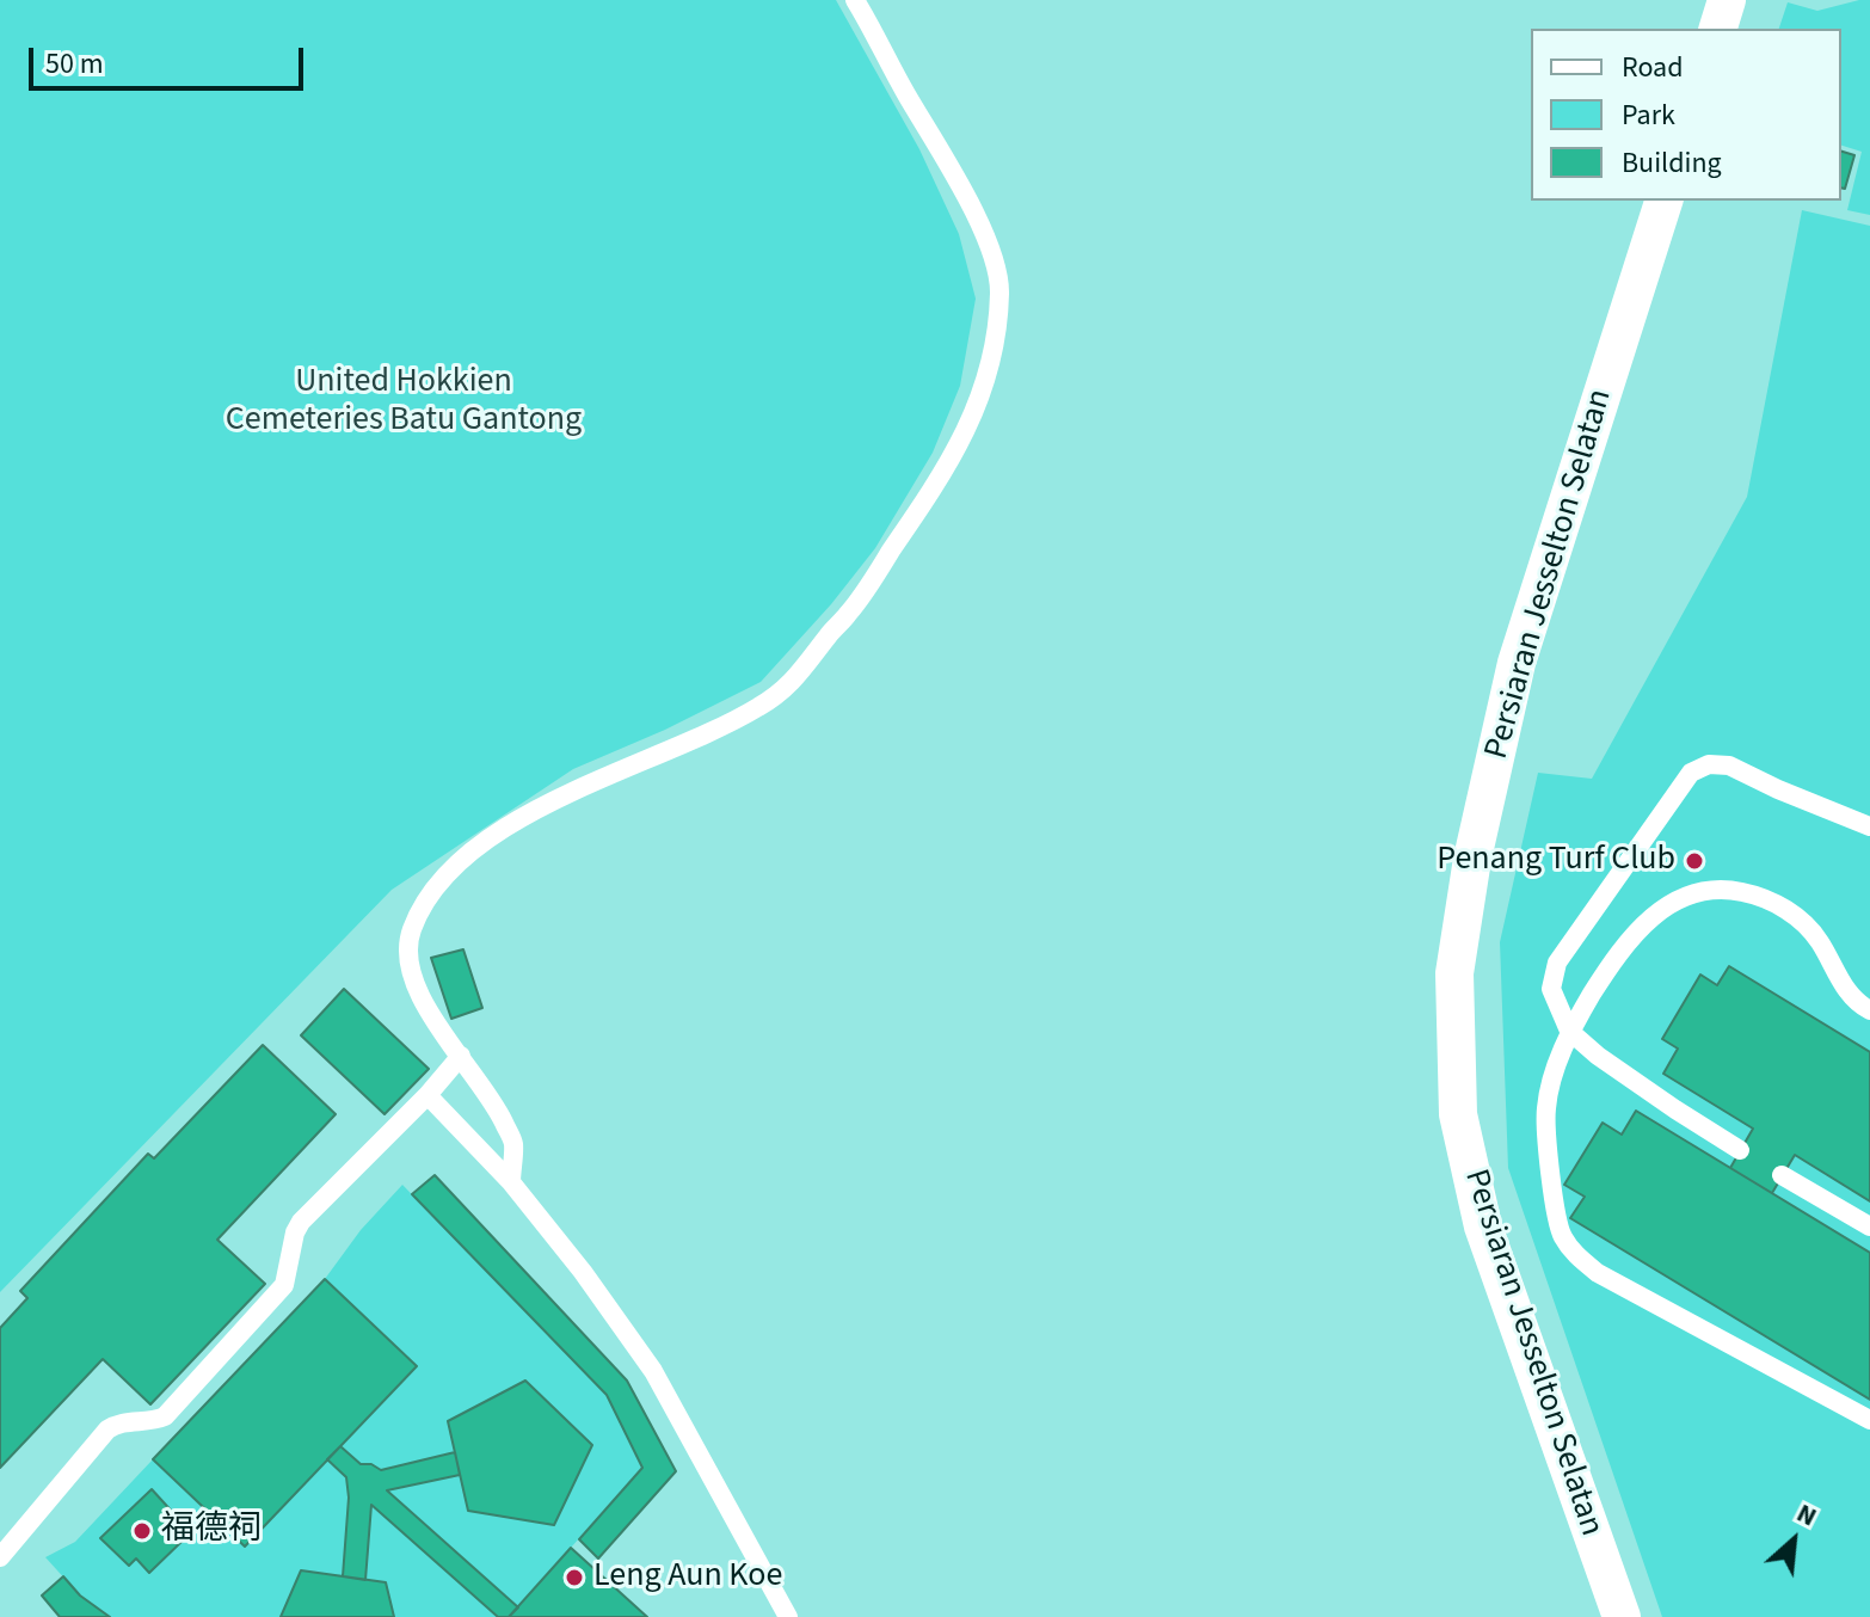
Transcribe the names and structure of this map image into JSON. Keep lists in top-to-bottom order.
{
  "streets": {
    "street": ["Persiaran Jesselton Selatan"]
  },
  "parks": ["United Hokkien Cemeteries Batu Gantong"],
  "places": ["Penang Turf Club", "福德祠", "Leng Aun Koe"],
  "legend": ["Road", "Park", "Building"],
  "scale_bar": "50 m",
  "north": "top right"
}
